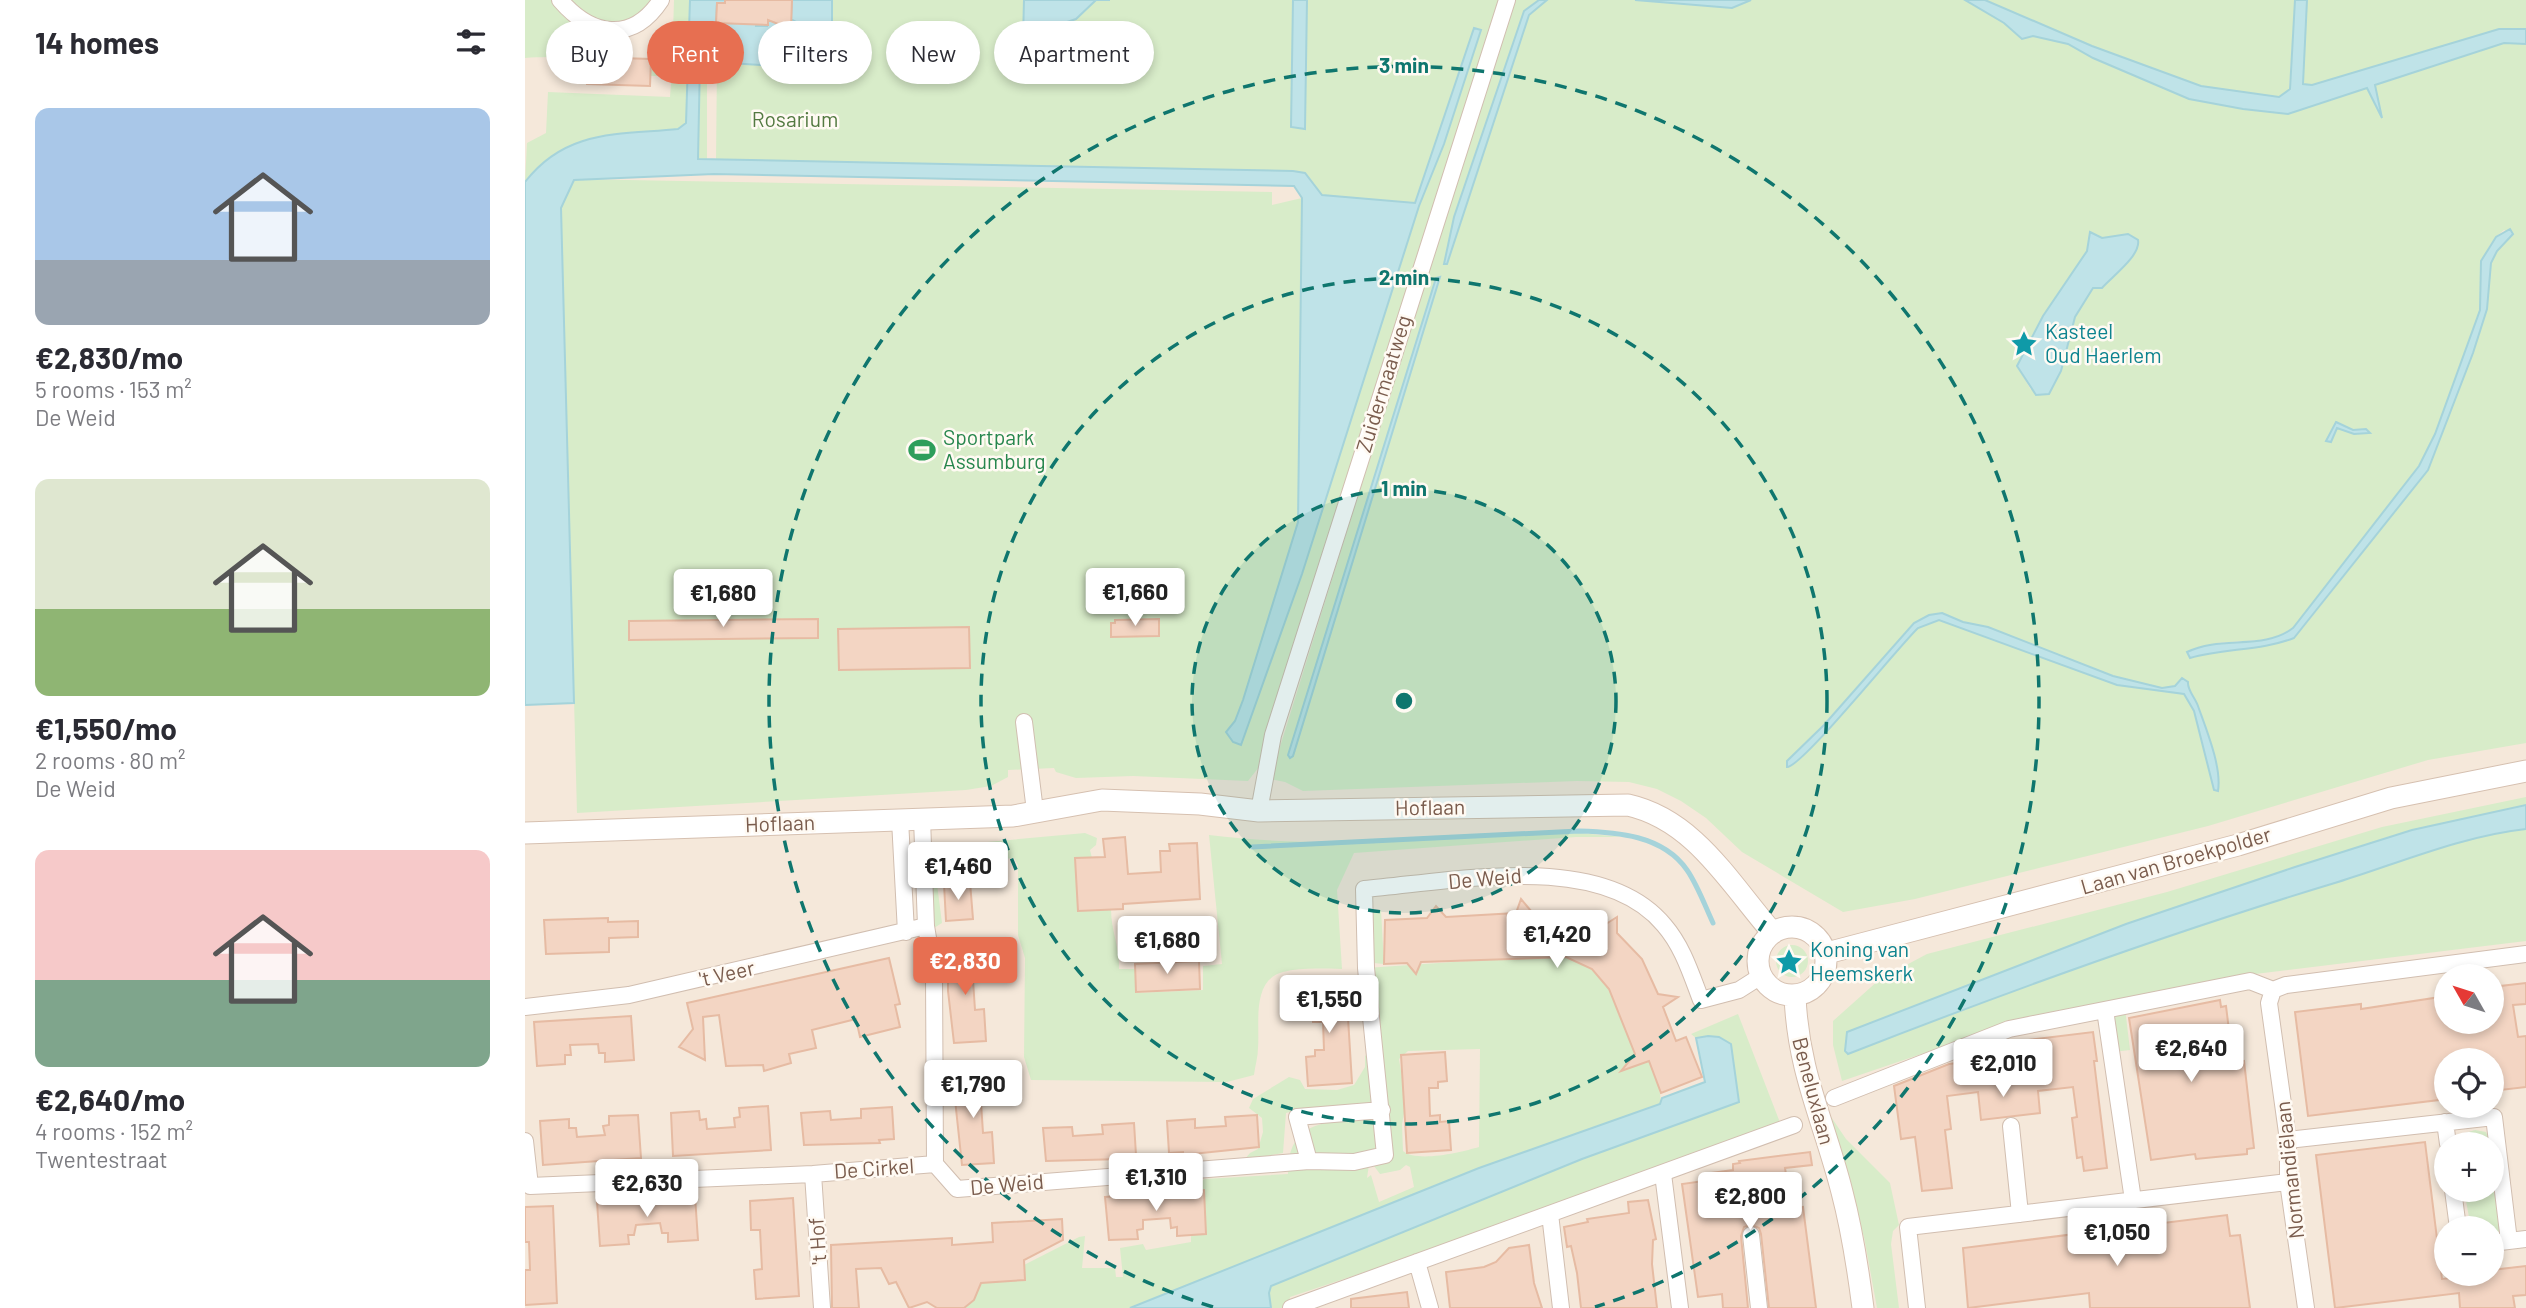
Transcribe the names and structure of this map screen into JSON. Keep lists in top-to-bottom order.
{
  "streets": {
    "main road": ["Hoflaan", "Laan van Broekpolder", "Beneluxlaan"],
    "street": [
      "Zuidermaatweg",
      "De Weid",
      "'t Veer",
      "De Cirkel",
      "Normandiëlaan",
      "'t Hof"
    ]
  },
  "crossings": [
    ["Zuidermaatweg", "Hoflaan"],
    ["Hoflaan", "Laan van Broekpolder"],
    ["Hoflaan", "De Weid"],
    ["Hoflaan", "Beneluxlaan"],
    ["Laan van Broekpolder", "De Weid"],
    ["Laan van Broekpolder", "Beneluxlaan"],
    ["De Weid", "Beneluxlaan"],
    ["De Weid", "De Cirkel"],
    ["De Cirkel", "'t Hof"]
  ],
  "parks": ["Rosarium"],
  "places": {
    "place": ["Kasteel Oud Haerlem", "Koning van Heemskerk"],
    "sports": ["Sportpark Assumburg"]
  },
  "north": "top left",
  "page": {
    "heading": "14 homes",
    "chip": [
      "Buy",
      "Rent",
      "Filters",
      "New",
      "Apartment"
    ],
    "list": [
      {
        "name": "€2,830/mo",
        "note": "5 rooms · 153 m² · De Weid"
      },
      {
        "name": "€1,550/mo",
        "note": "2 rooms · 80 m² · De Weid"
      },
      {
        "name": "€2,640/mo",
        "note": "4 rooms · 152 m² · Twentestraat"
      }
    ],
    "price": [
      "€1,660",
      "€1,680",
      "€1,460",
      "€1,420",
      "€1,680",
      "€2,830",
      "€1,550",
      "€2,640",
      "€2,010",
      "€1,790",
      "€1,310",
      "€2,630",
      "€2,800",
      "€1,050"
    ],
    "map_buttons": ["+", "−"]
  },
  "rings": ["3 min", "2 min", "1 min"]
}
